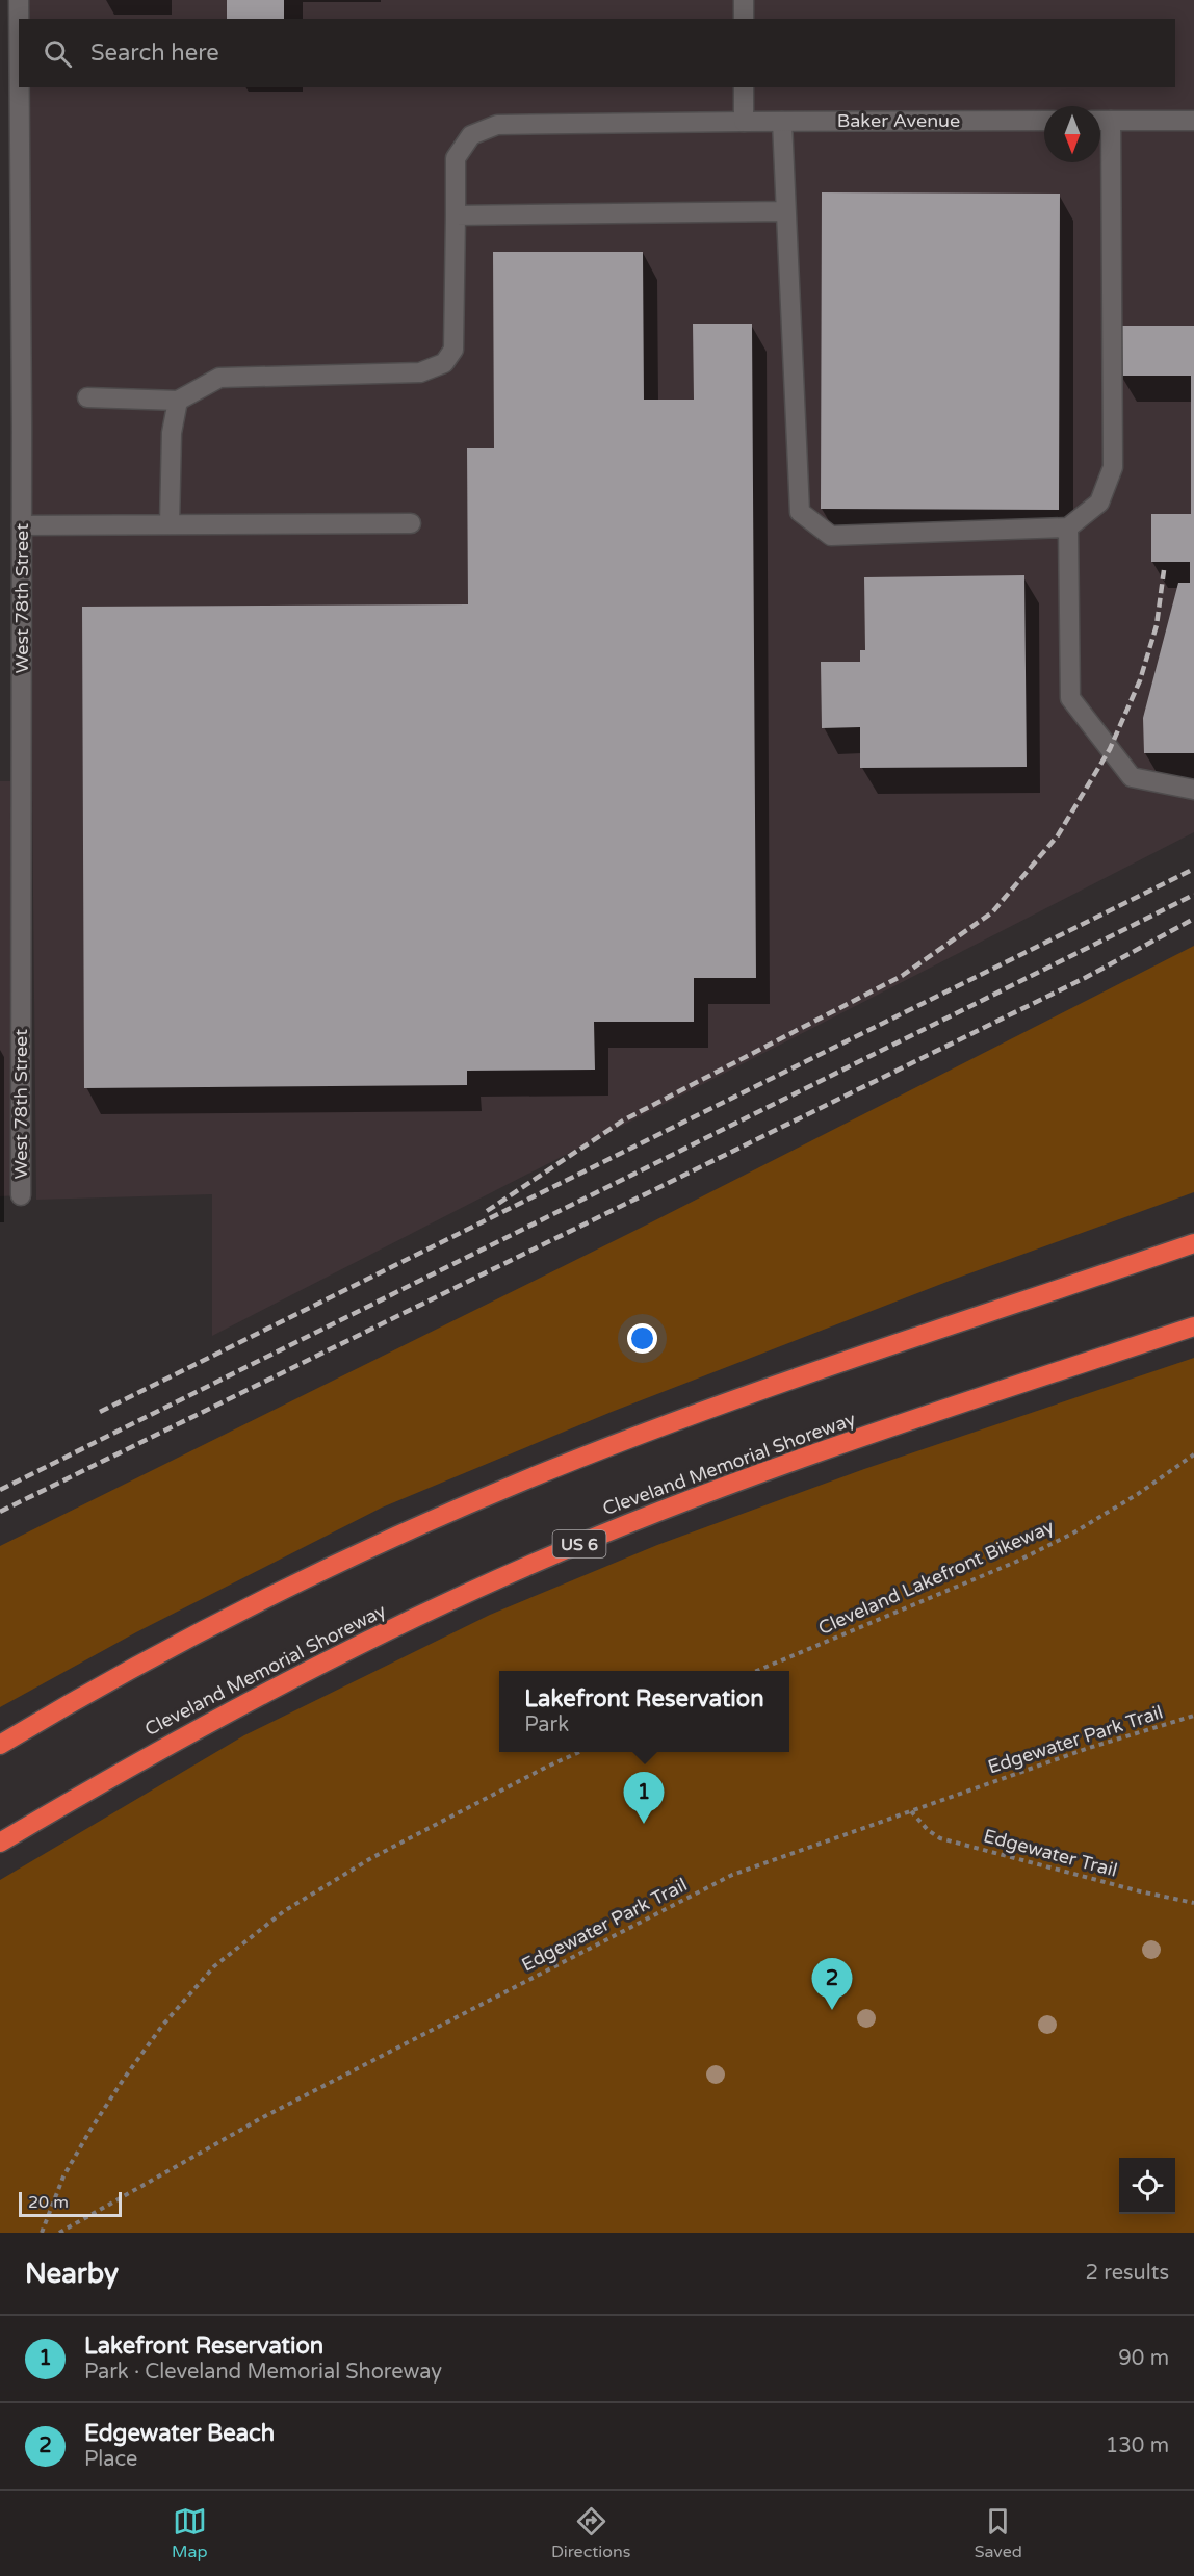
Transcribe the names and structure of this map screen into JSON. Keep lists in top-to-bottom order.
{
  "streets": {
    "highway": ["Cleveland Memorial Shoreway", "US 6"],
    "street": ["Baker Avenue", "West 78th Street"],
    "path": ["Cleveland Lakefront Bikeway", "Edgewater Park Trail", "Edgewater Trail"]
  },
  "crossings": [
    ["Edgewater Park Trail", "Edgewater Trail"]
  ],
  "scale_bar": "20 m",
  "north": "bottom",
  "page": {
    "search": "Search here",
    "popup": ["Lakefront Reservation", "Park"],
    "pins": ["1", "2"],
    "scale": "20 m",
    "heading": ["Nearby", "2 results"],
    "list": [
      {
        "mark": "1",
        "name": "Lakefront Reservation",
        "note": "Park · Cleveland Memorial Shoreway",
        "value": "90 m"
      },
      {
        "mark": "2",
        "name": "Edgewater Beach",
        "note": "Place",
        "value": "130 m"
      }
    ],
    "nav": ["Map", "Directions", "Saved"]
  }
}
